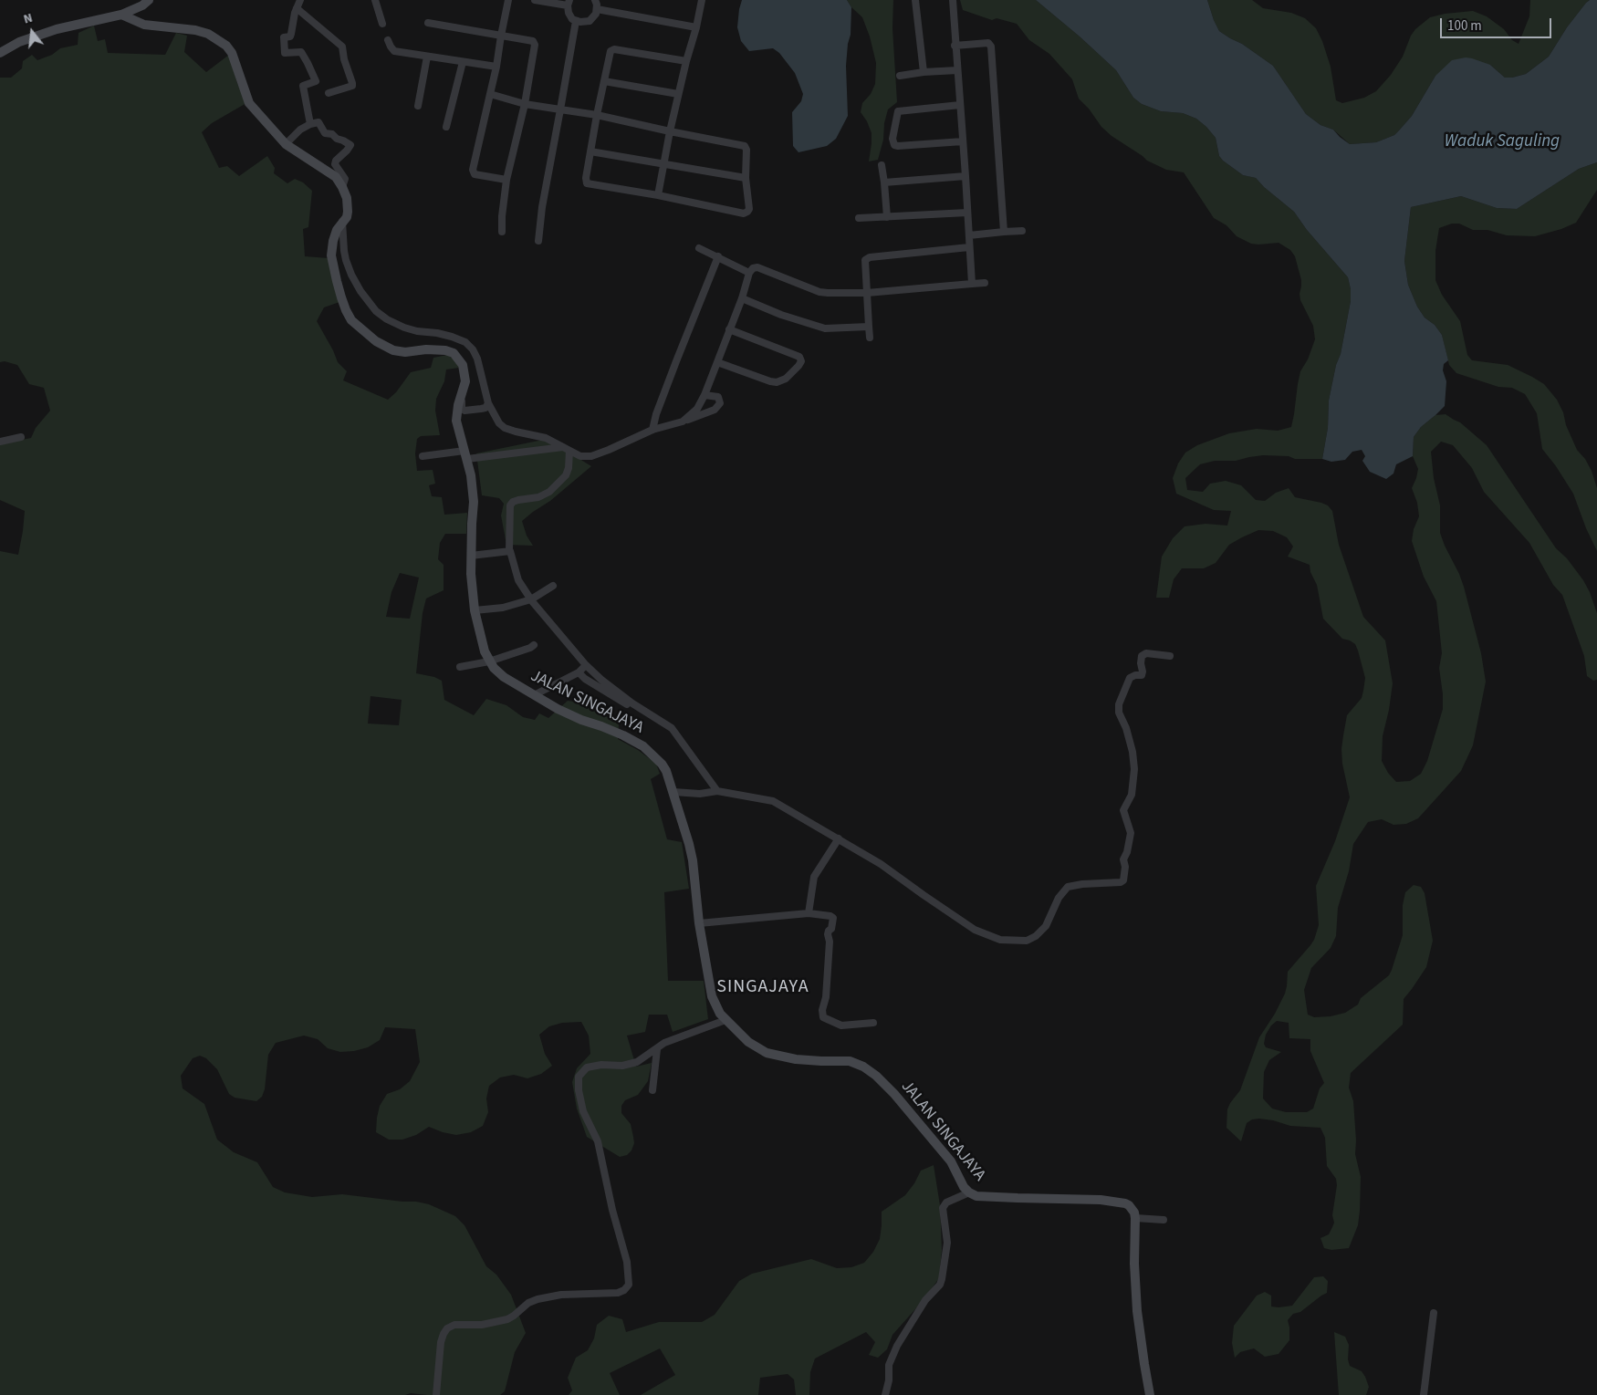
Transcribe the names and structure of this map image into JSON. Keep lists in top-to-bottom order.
{
  "streets": {
    "street": ["JALAN SINGAJAYA"]
  },
  "districts": ["SINGAJAYA"],
  "water": ["Waduk Saguling"],
  "scale_bar": "100 m",
  "north": "top"
}
